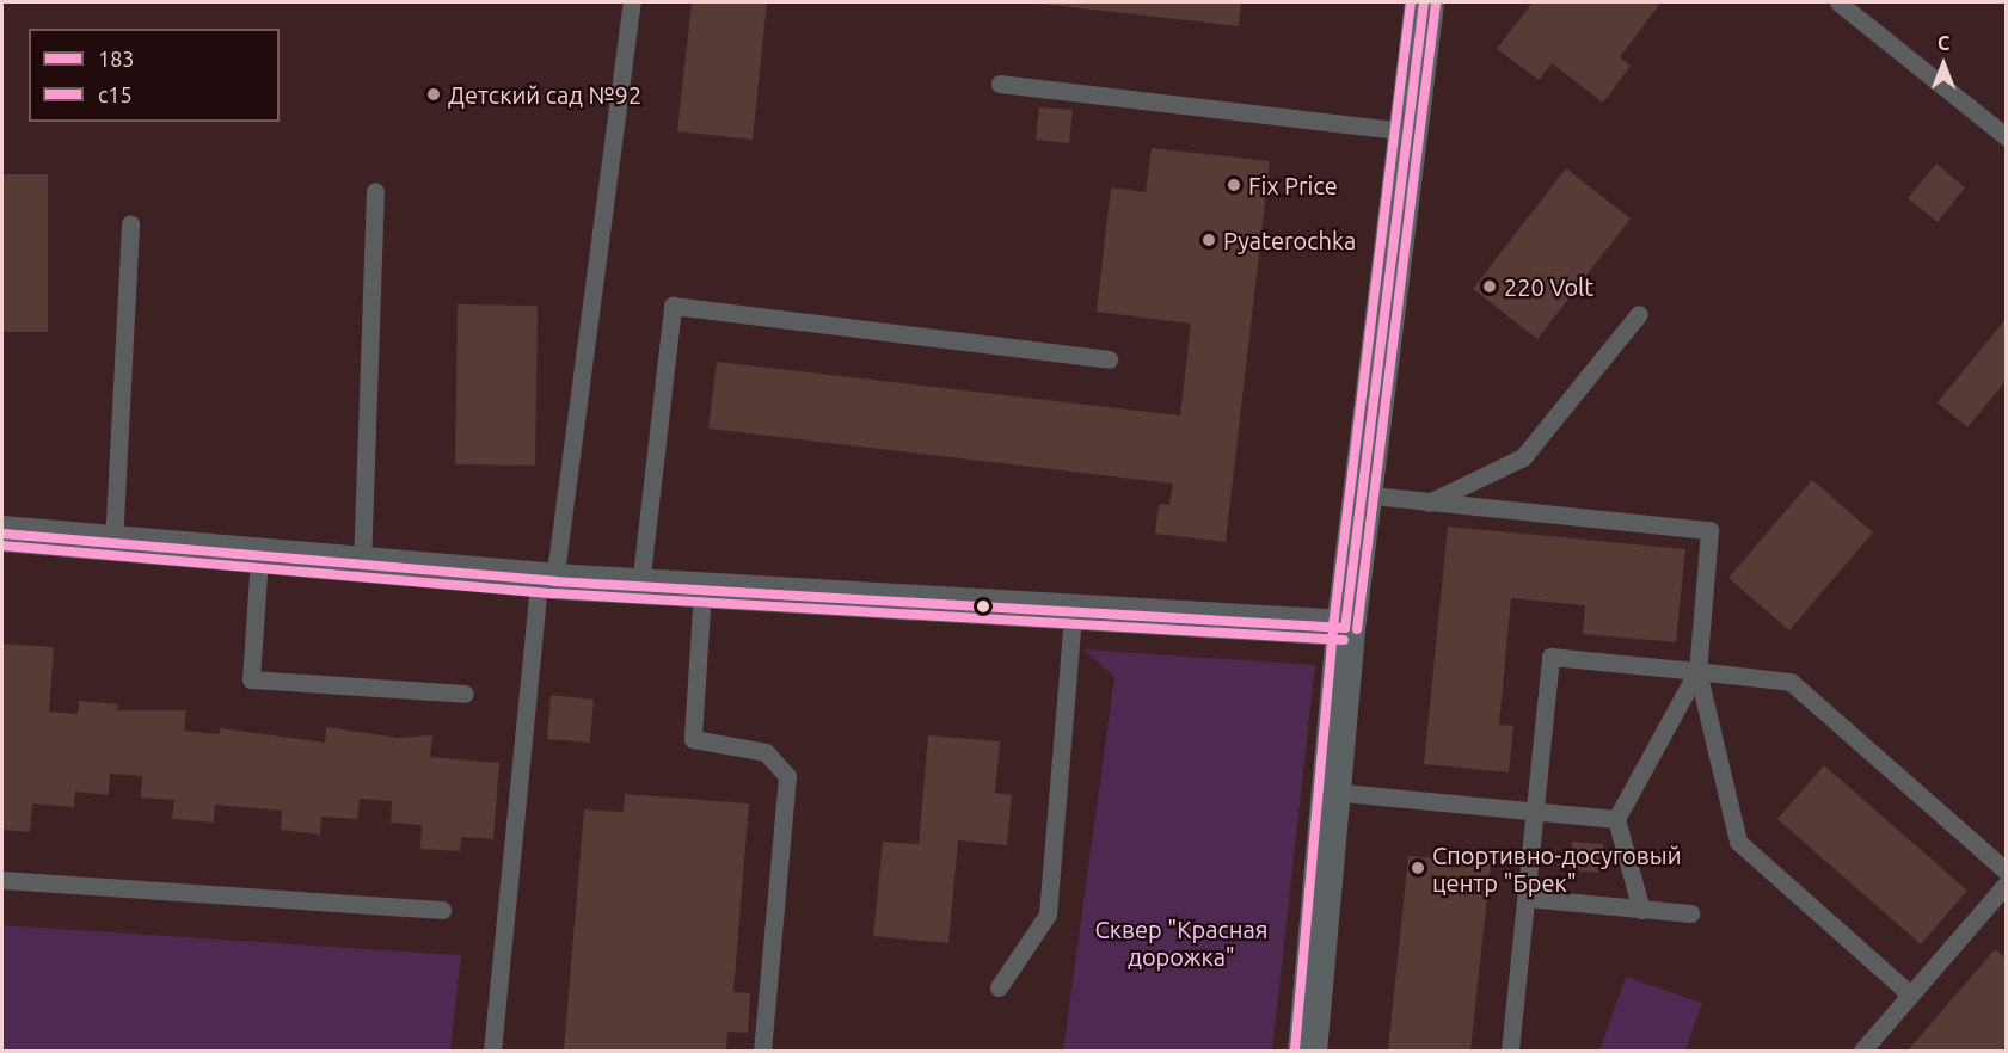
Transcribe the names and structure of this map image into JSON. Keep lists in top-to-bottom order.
{
  "parks": ["Сквер \"Красная дорожка\""],
  "places": [
    "Детский сад №92",
    "Fix Price",
    "Pyaterochka",
    "220 Volt",
    "Спортивно-досуговый центр \"Брек\""
  ],
  "lines": ["transit line 183", "transit line с15"],
  "legend": ["183", "с15"],
  "north": "top"
}
